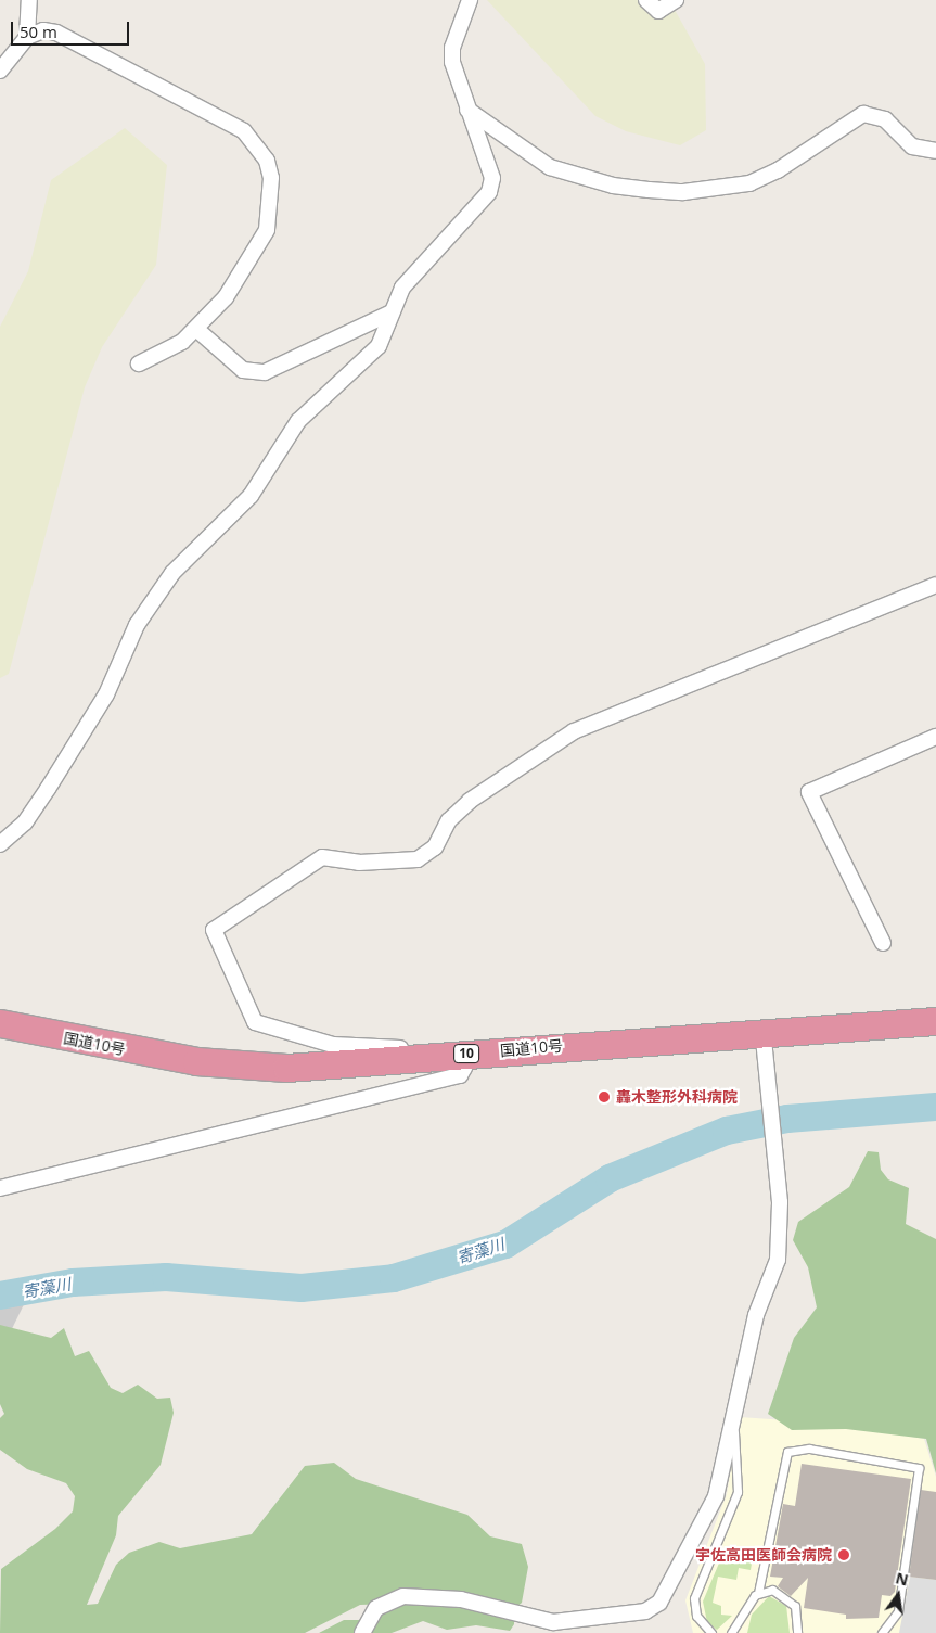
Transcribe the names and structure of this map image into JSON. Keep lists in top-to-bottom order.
{
  "streets": {
    "highway": ["国道10号", "10"]
  },
  "water": ["寄藻川"],
  "places": ["轟木整形外科病院", "宇佐高田医師会病院"],
  "scale_bar": "50 m",
  "north": "top"
}
